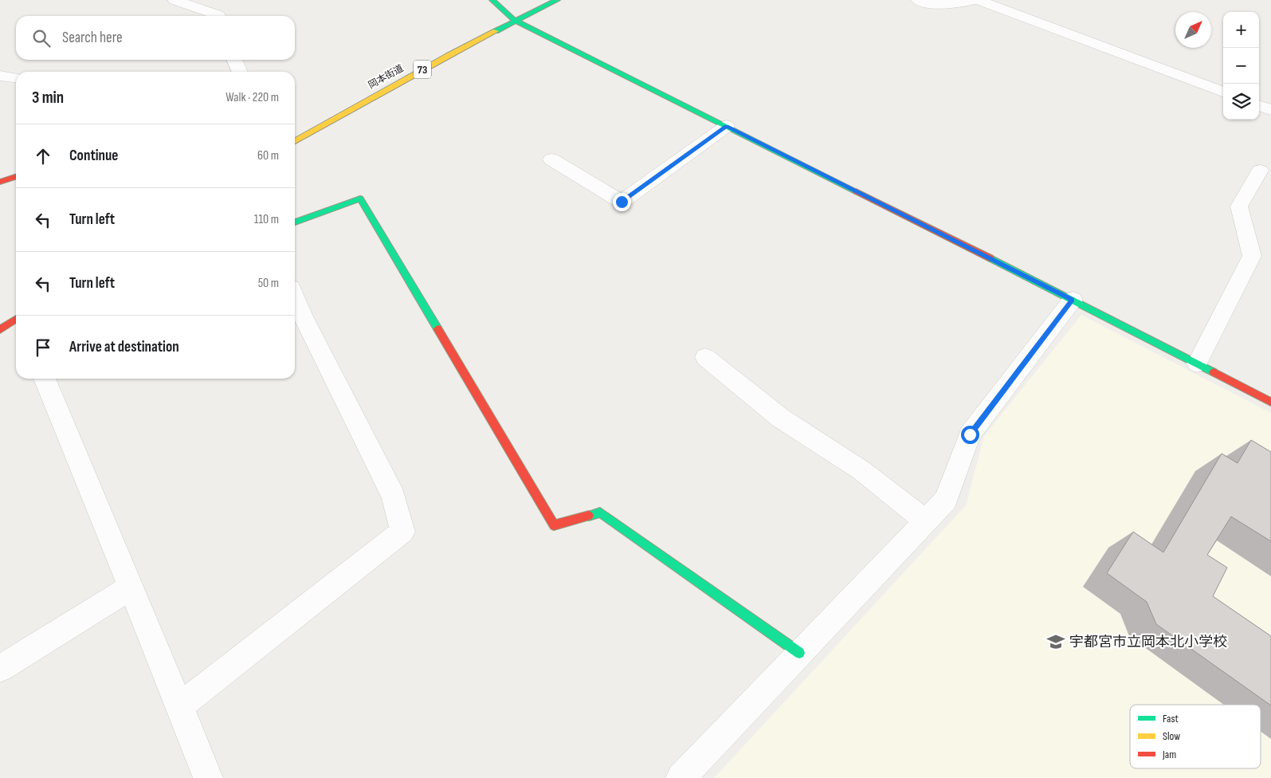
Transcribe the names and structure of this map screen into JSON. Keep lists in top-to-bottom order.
{
  "streets": {
    "street": ["73", "岡本街道"]
  },
  "places": {
    "school or university": ["宇都宮市立岡本北小学校"]
  },
  "legend": ["Fast", "Slow", "Jam"],
  "north": "top right",
  "page": {
    "map_buttons": ["+", "−"],
    "search": "Search here",
    "heading": ["3 min", "Walk · 220 m"],
    "list": [
      ["Continue", "60 m"],
      ["Turn left", "110 m"],
      ["Turn left", "50 m"],
      "Arrive at destination"
    ]
  }
}
